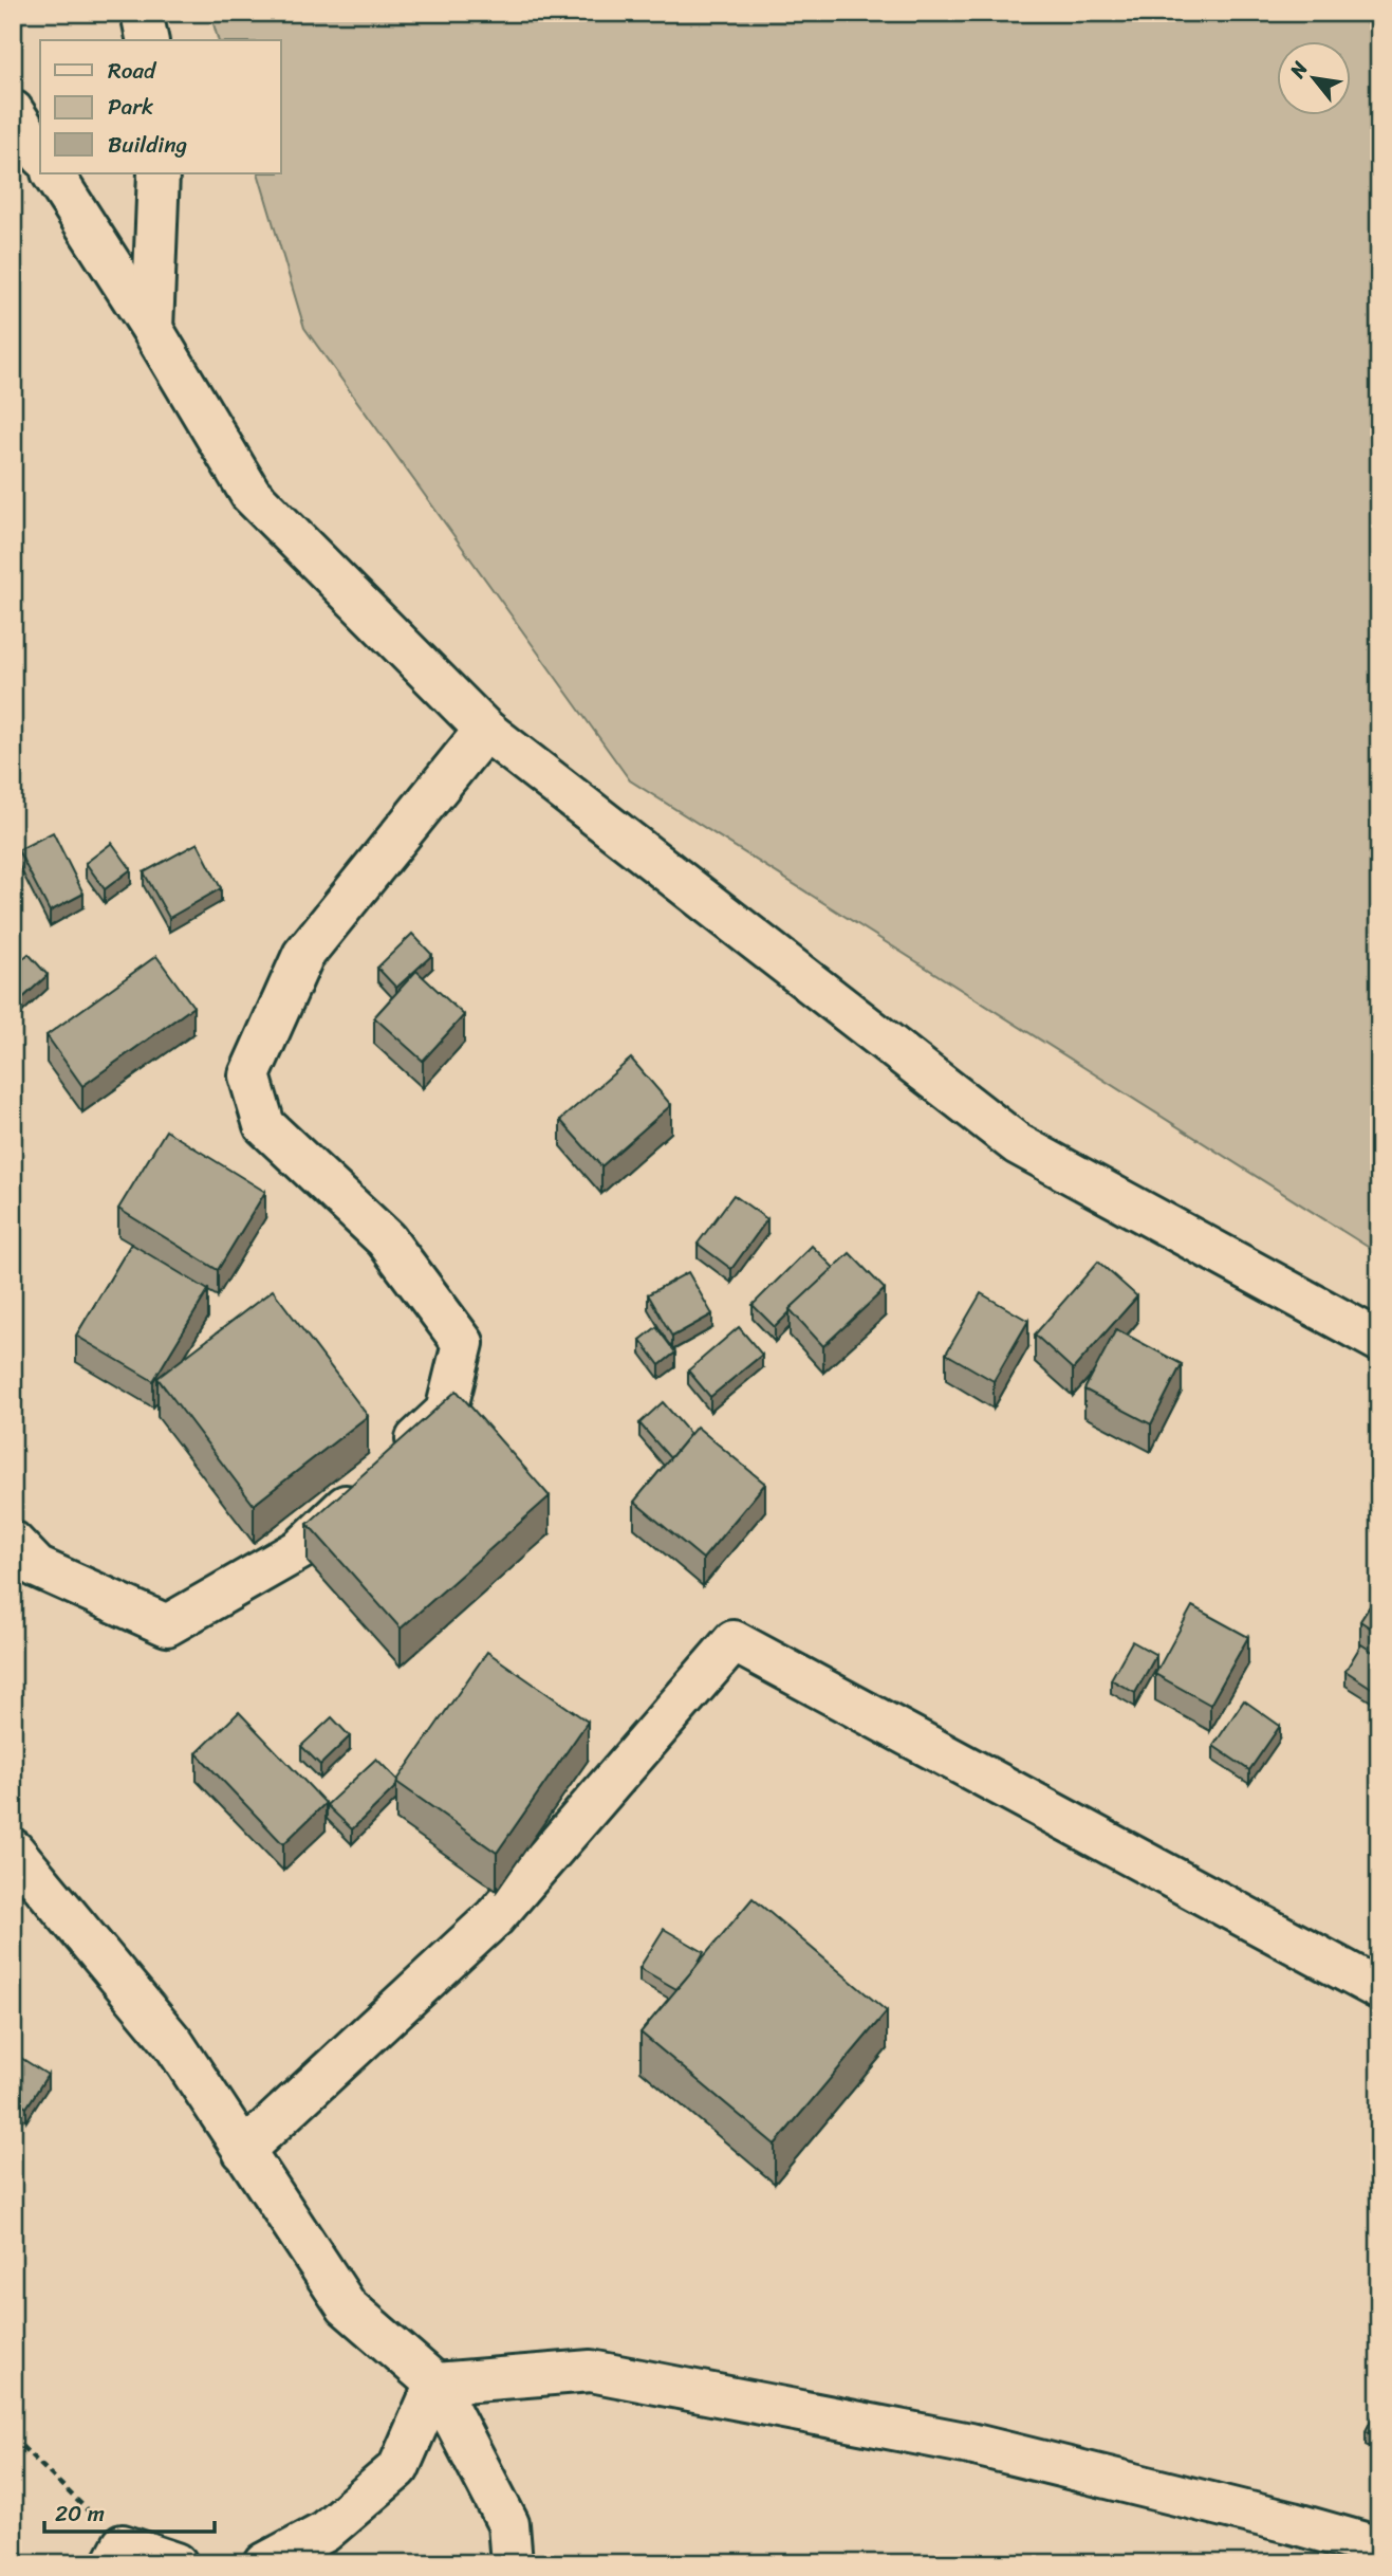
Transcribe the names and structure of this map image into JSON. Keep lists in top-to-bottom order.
{
  "legend": ["Road", "Park", "Building"],
  "scale_bar": "20 m",
  "north": "top left"
}
